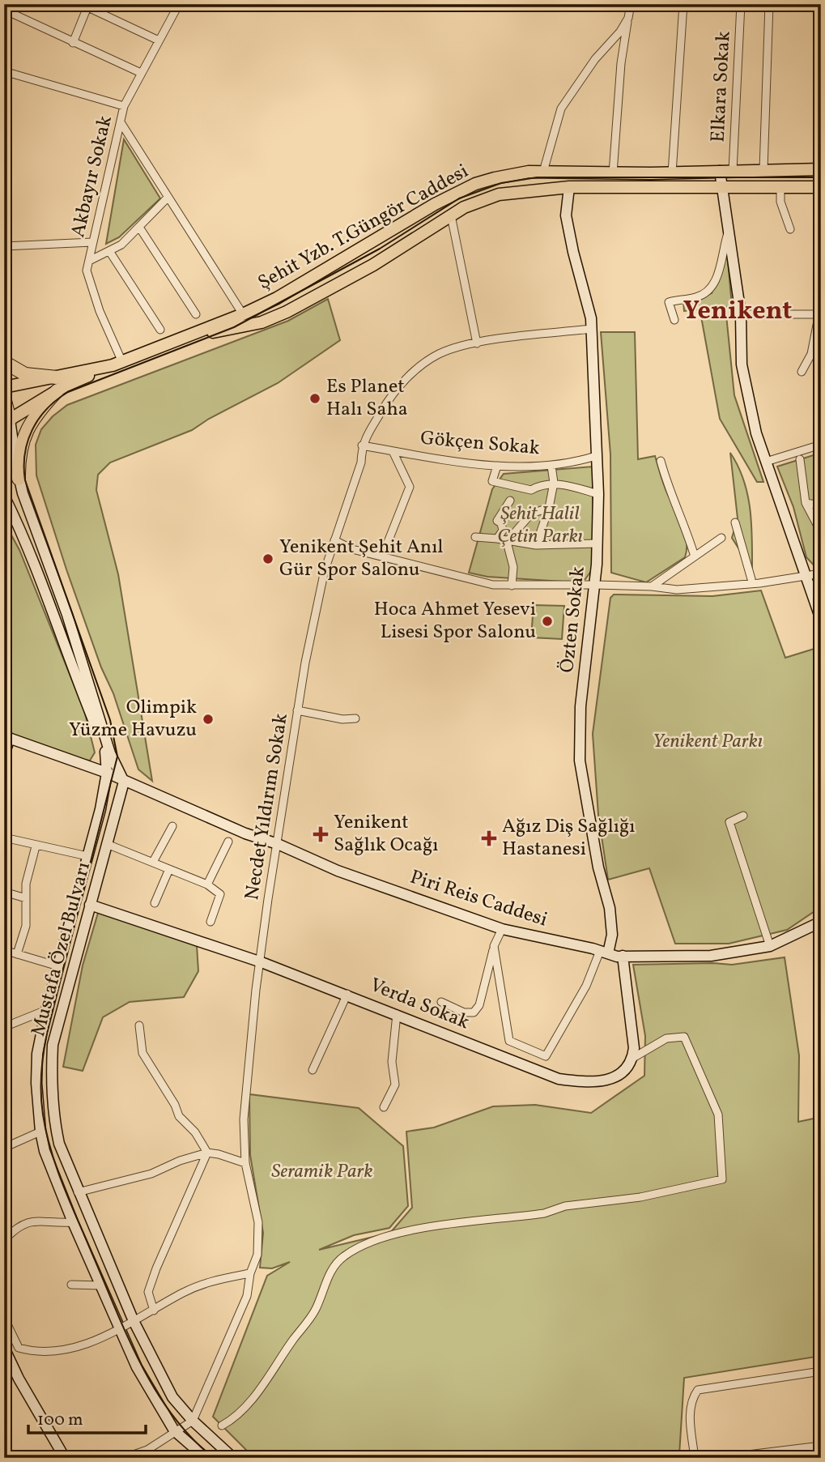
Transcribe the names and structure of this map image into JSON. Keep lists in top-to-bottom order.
{
  "streets": {
    "main road": [
      "Şehit Yzb. T.Güngör Caddesi",
      "Özten Sokak",
      "Piri Reis Caddesi",
      "Mustafa Özel Bulvarı",
      "Verda Sokak"
    ],
    "street": [
      "Elkara Sokak",
      "Akbayır Sokak",
      "Gökçen Sokak",
      "Necdet Yıldırım Sokak"
    ]
  },
  "crossings": [
    ["Elkara Sokak", "Şehit Yzb. T.Güngör Caddesi"],
    ["Akbayır Sokak", "Şehit Yzb. T.Güngör Caddesi"],
    ["Şehit Yzb. T.Güngör Caddesi", "Özten Sokak"],
    ["Gökçen Sokak", "Özten Sokak"],
    ["Gökçen Sokak", "Necdet Yıldırım Sokak"],
    ["Özten Sokak", "Necdet Yıldırım Sokak"],
    ["Özten Sokak", "Piri Reis Caddesi"],
    ["Necdet Yıldırım Sokak", "Piri Reis Caddesi"],
    ["Necdet Yıldırım Sokak", "Mustafa Özel Bulvarı"],
    ["Necdet Yıldırım Sokak", "Verda Sokak"],
    ["Piri Reis Caddesi", "Mustafa Özel Bulvarı"],
    ["Mustafa Özel Bulvarı", "Verda Sokak"]
  ],
  "districts": ["Yenikent"],
  "parks": ["Şehit Halil Çetin Parkı", "Yenikent Parkı", "Seramik Park"],
  "places": {
    "other": [
      "Es Planet Halı Saha",
      "Yenikent Şehit Anıl Gür Spor Salonu",
      "Hoca Ahmet Yesevi Lisesi Spor Salonu",
      "Olimpik Yüzme Havuzu"
    ],
    "health": ["Yenikent Sağlık Ocağı", "Ağız Diş Sağlığı Hastanesi"]
  },
  "scale_bar": "100 m"
}
